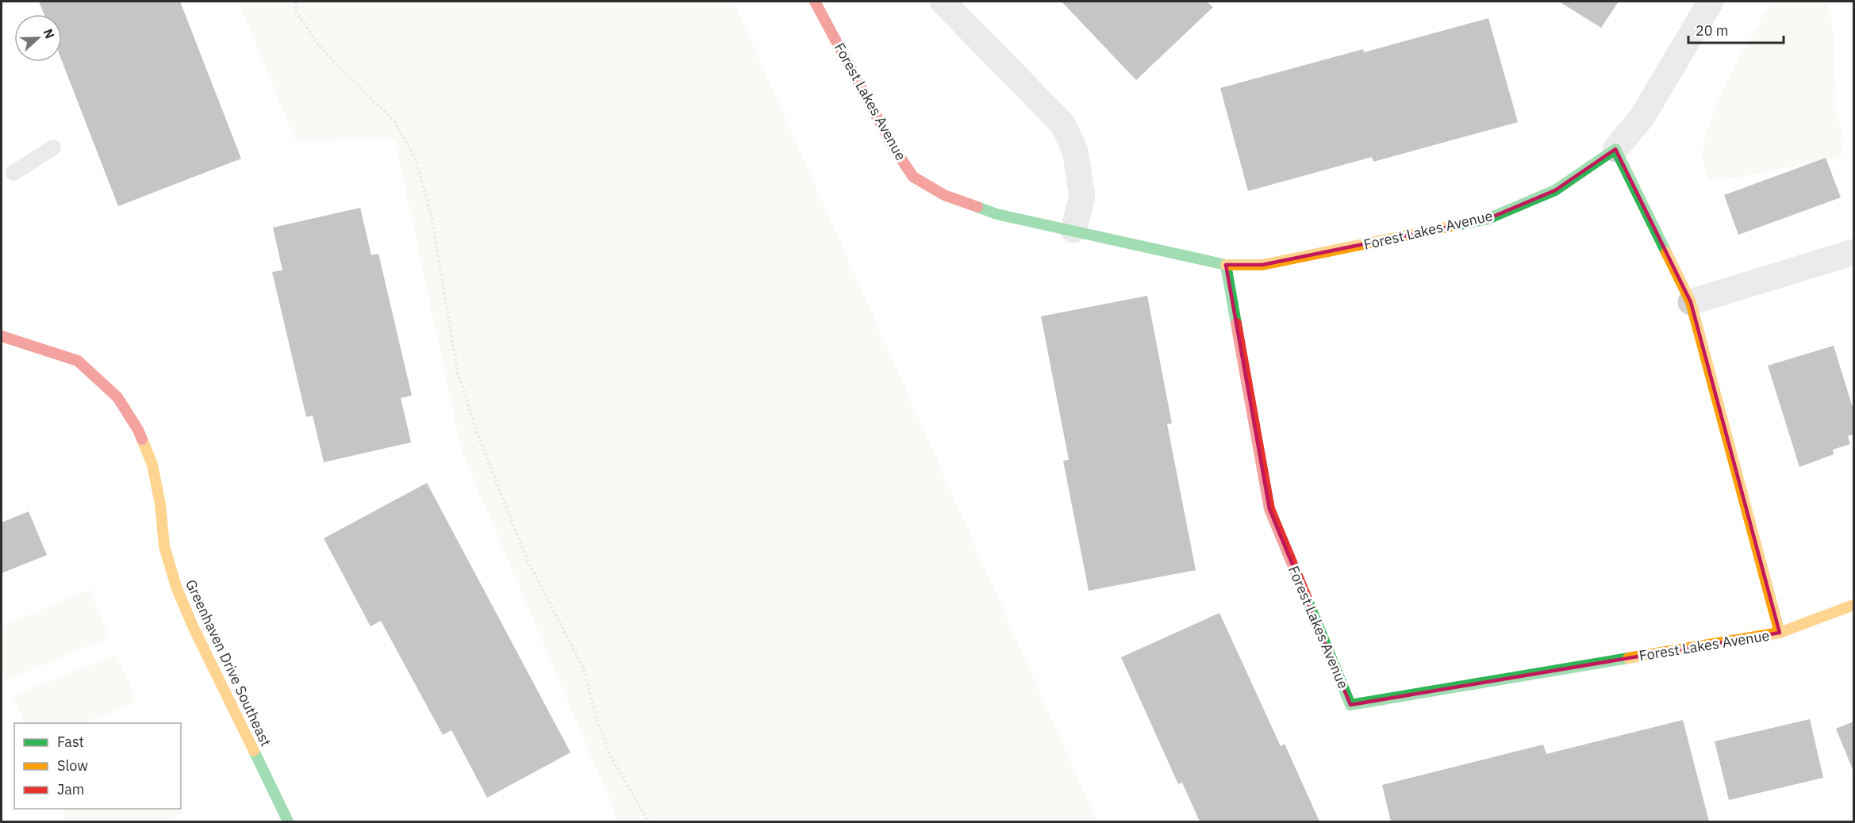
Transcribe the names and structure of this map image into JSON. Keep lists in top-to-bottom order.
{
  "streets": {
    "street": ["Forest Lakes Avenue", "Greenhaven Drive Southeast"]
  },
  "legend": ["Fast", "Slow", "Jam"],
  "scale_bar": "20 m",
  "north": "right"
}
